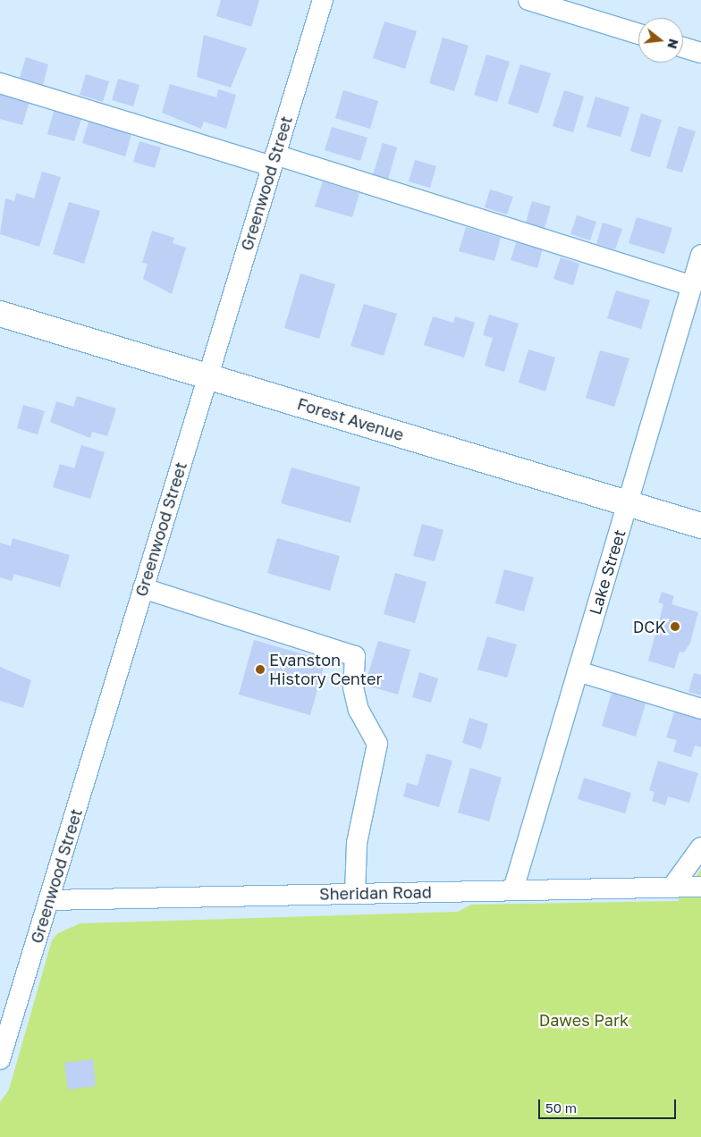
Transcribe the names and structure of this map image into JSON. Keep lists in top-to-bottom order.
{
  "streets": {
    "main road": ["Forest Avenue"],
    "street": ["Greenwood Street", "Lake Street", "Sheridan Road"]
  },
  "crossings": [
    ["Greenwood Street", "Forest Avenue"],
    ["Greenwood Street", "Sheridan Road"],
    ["Forest Avenue", "Lake Street"],
    ["Lake Street", "Sheridan Road"]
  ],
  "parks": ["Dawes Park"],
  "places": ["DCK", "Evanston History Center"],
  "scale_bar": "50 m",
  "north": "right"
}
